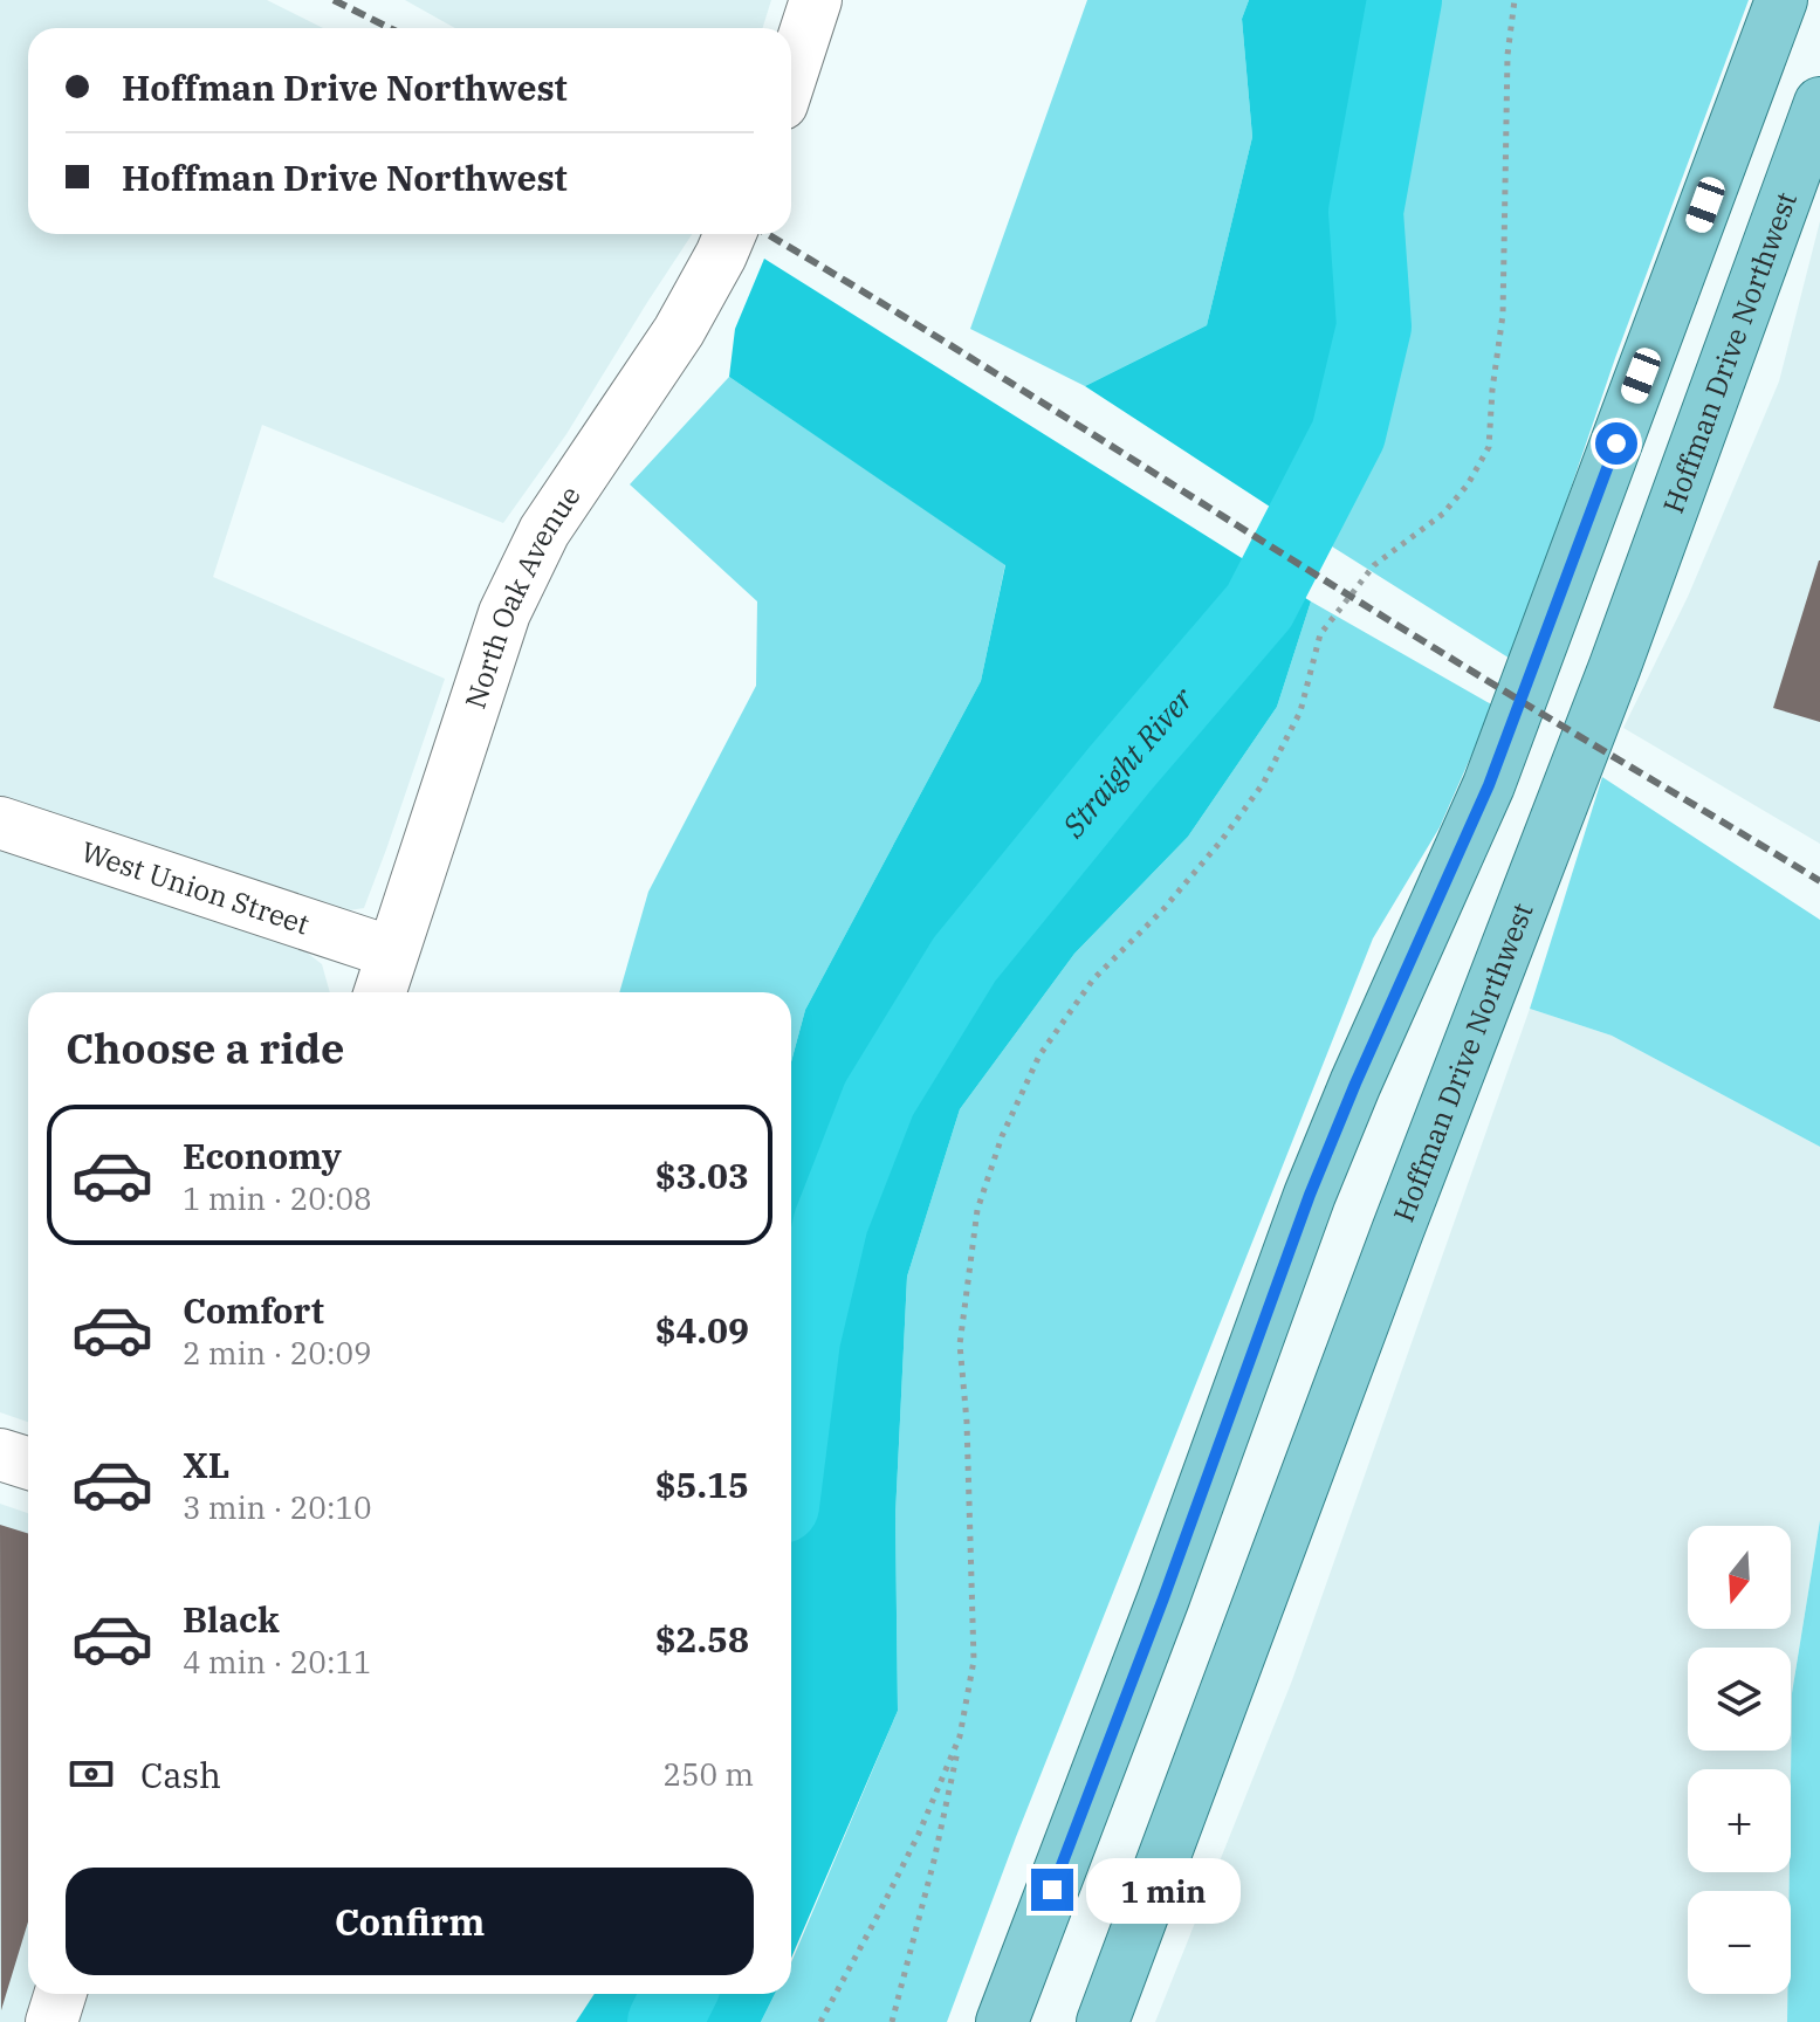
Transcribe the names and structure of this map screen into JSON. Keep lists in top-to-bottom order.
{
  "streets": {
    "main road": ["Hoffman Drive Northwest"],
    "street": ["North Oak Avenue", "West Union Street"]
  },
  "crossings": [
    ["North Oak Avenue", "West Union Street"]
  ],
  "water": ["Straight River"],
  "north": "bottom",
  "page": {
    "banner": ["Hoffman Drive Northwest", "Hoffman Drive Northwest"],
    "heading": "Choose a ride",
    "list": [
      {
        "name": "Economy",
        "note": "1 min · 20:08",
        "value": "$3.03"
      },
      {
        "name": "Comfort",
        "note": "2 min · 20:09",
        "value": "$4.09"
      },
      {
        "name": "XL",
        "note": "3 min · 20:10",
        "value": "$5.15"
      },
      {
        "name": "Black",
        "note": "4 min · 20:11",
        "value": "$2.58"
      }
    ],
    "map_buttons": ["+", "−"],
    "pay": ["Cash", "250 m"],
    "buttons": "Confirm",
    "bubble": "1 min"
  }
}
